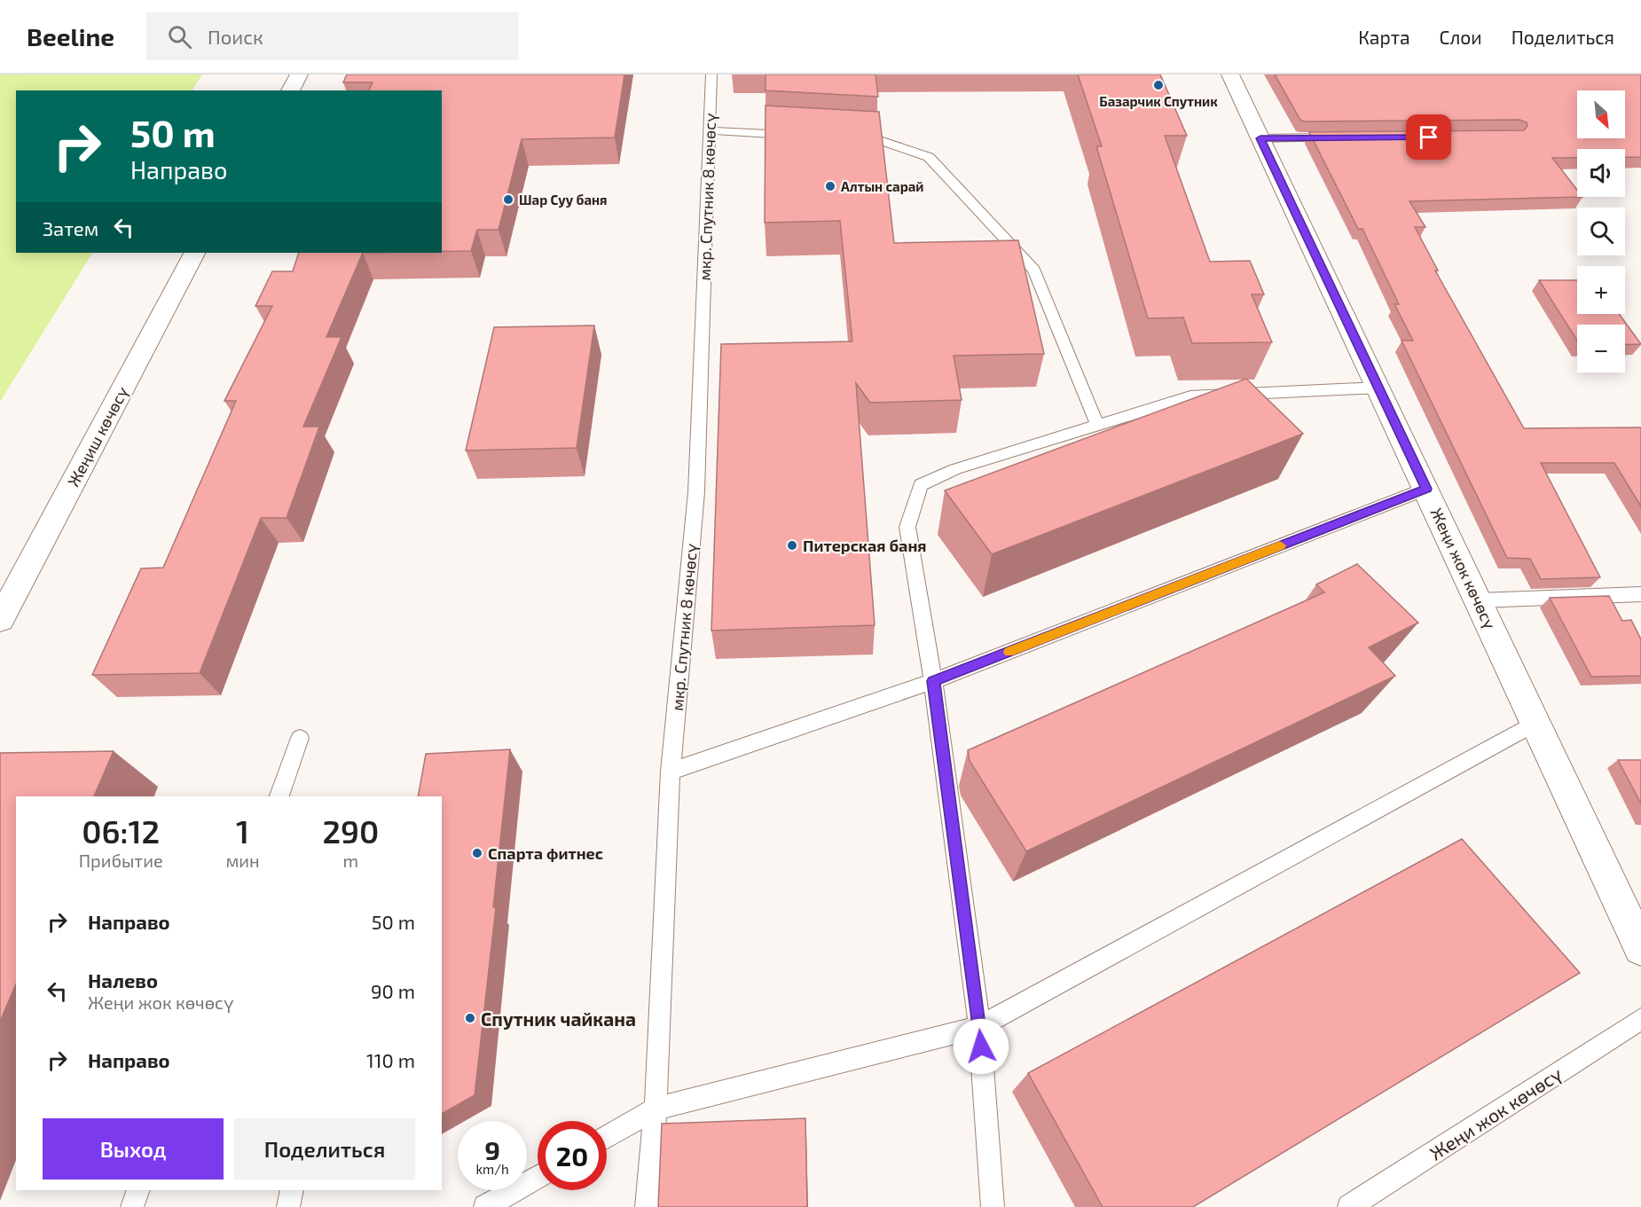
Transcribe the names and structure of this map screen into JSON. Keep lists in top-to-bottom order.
{
  "streets": {
    "main road": ["Жеңиш көчөсү", "Жеңи жок көчөсү"],
    "lane": ["мкр. Спутник 8 көчөсү"]
  },
  "places": [
    "Базарчик Спутник",
    "Алтын сарай",
    "Шар Суу баня",
    "Питерская баня",
    "Спарта фитнес",
    "Спутник чайкана"
  ],
  "north": "bottom right",
  "page": {
    "header": "Beeline",
    "search": "Поиск",
    "nav": ["Карта", "Слои", "Поделиться"],
    "map_buttons": ["+", "−"],
    "turn": ["50 m", "Направо"],
    "then": "Затем",
    "eta": [
      "06:12",
      "Прибытие",
      "1",
      "мин",
      "290",
      "m"
    ],
    "list": [
      {
        "name": "Направо",
        "value": "50 m"
      },
      {
        "name": "Налево",
        "note": "Жеңи жок көчөсү",
        "value": "90 m"
      },
      {
        "name": "Направо",
        "value": "110 m"
      }
    ],
    "buttons": ["Выход", "Поделиться"],
    "speed": "9 km/h",
    "limit": "20"
  }
}
